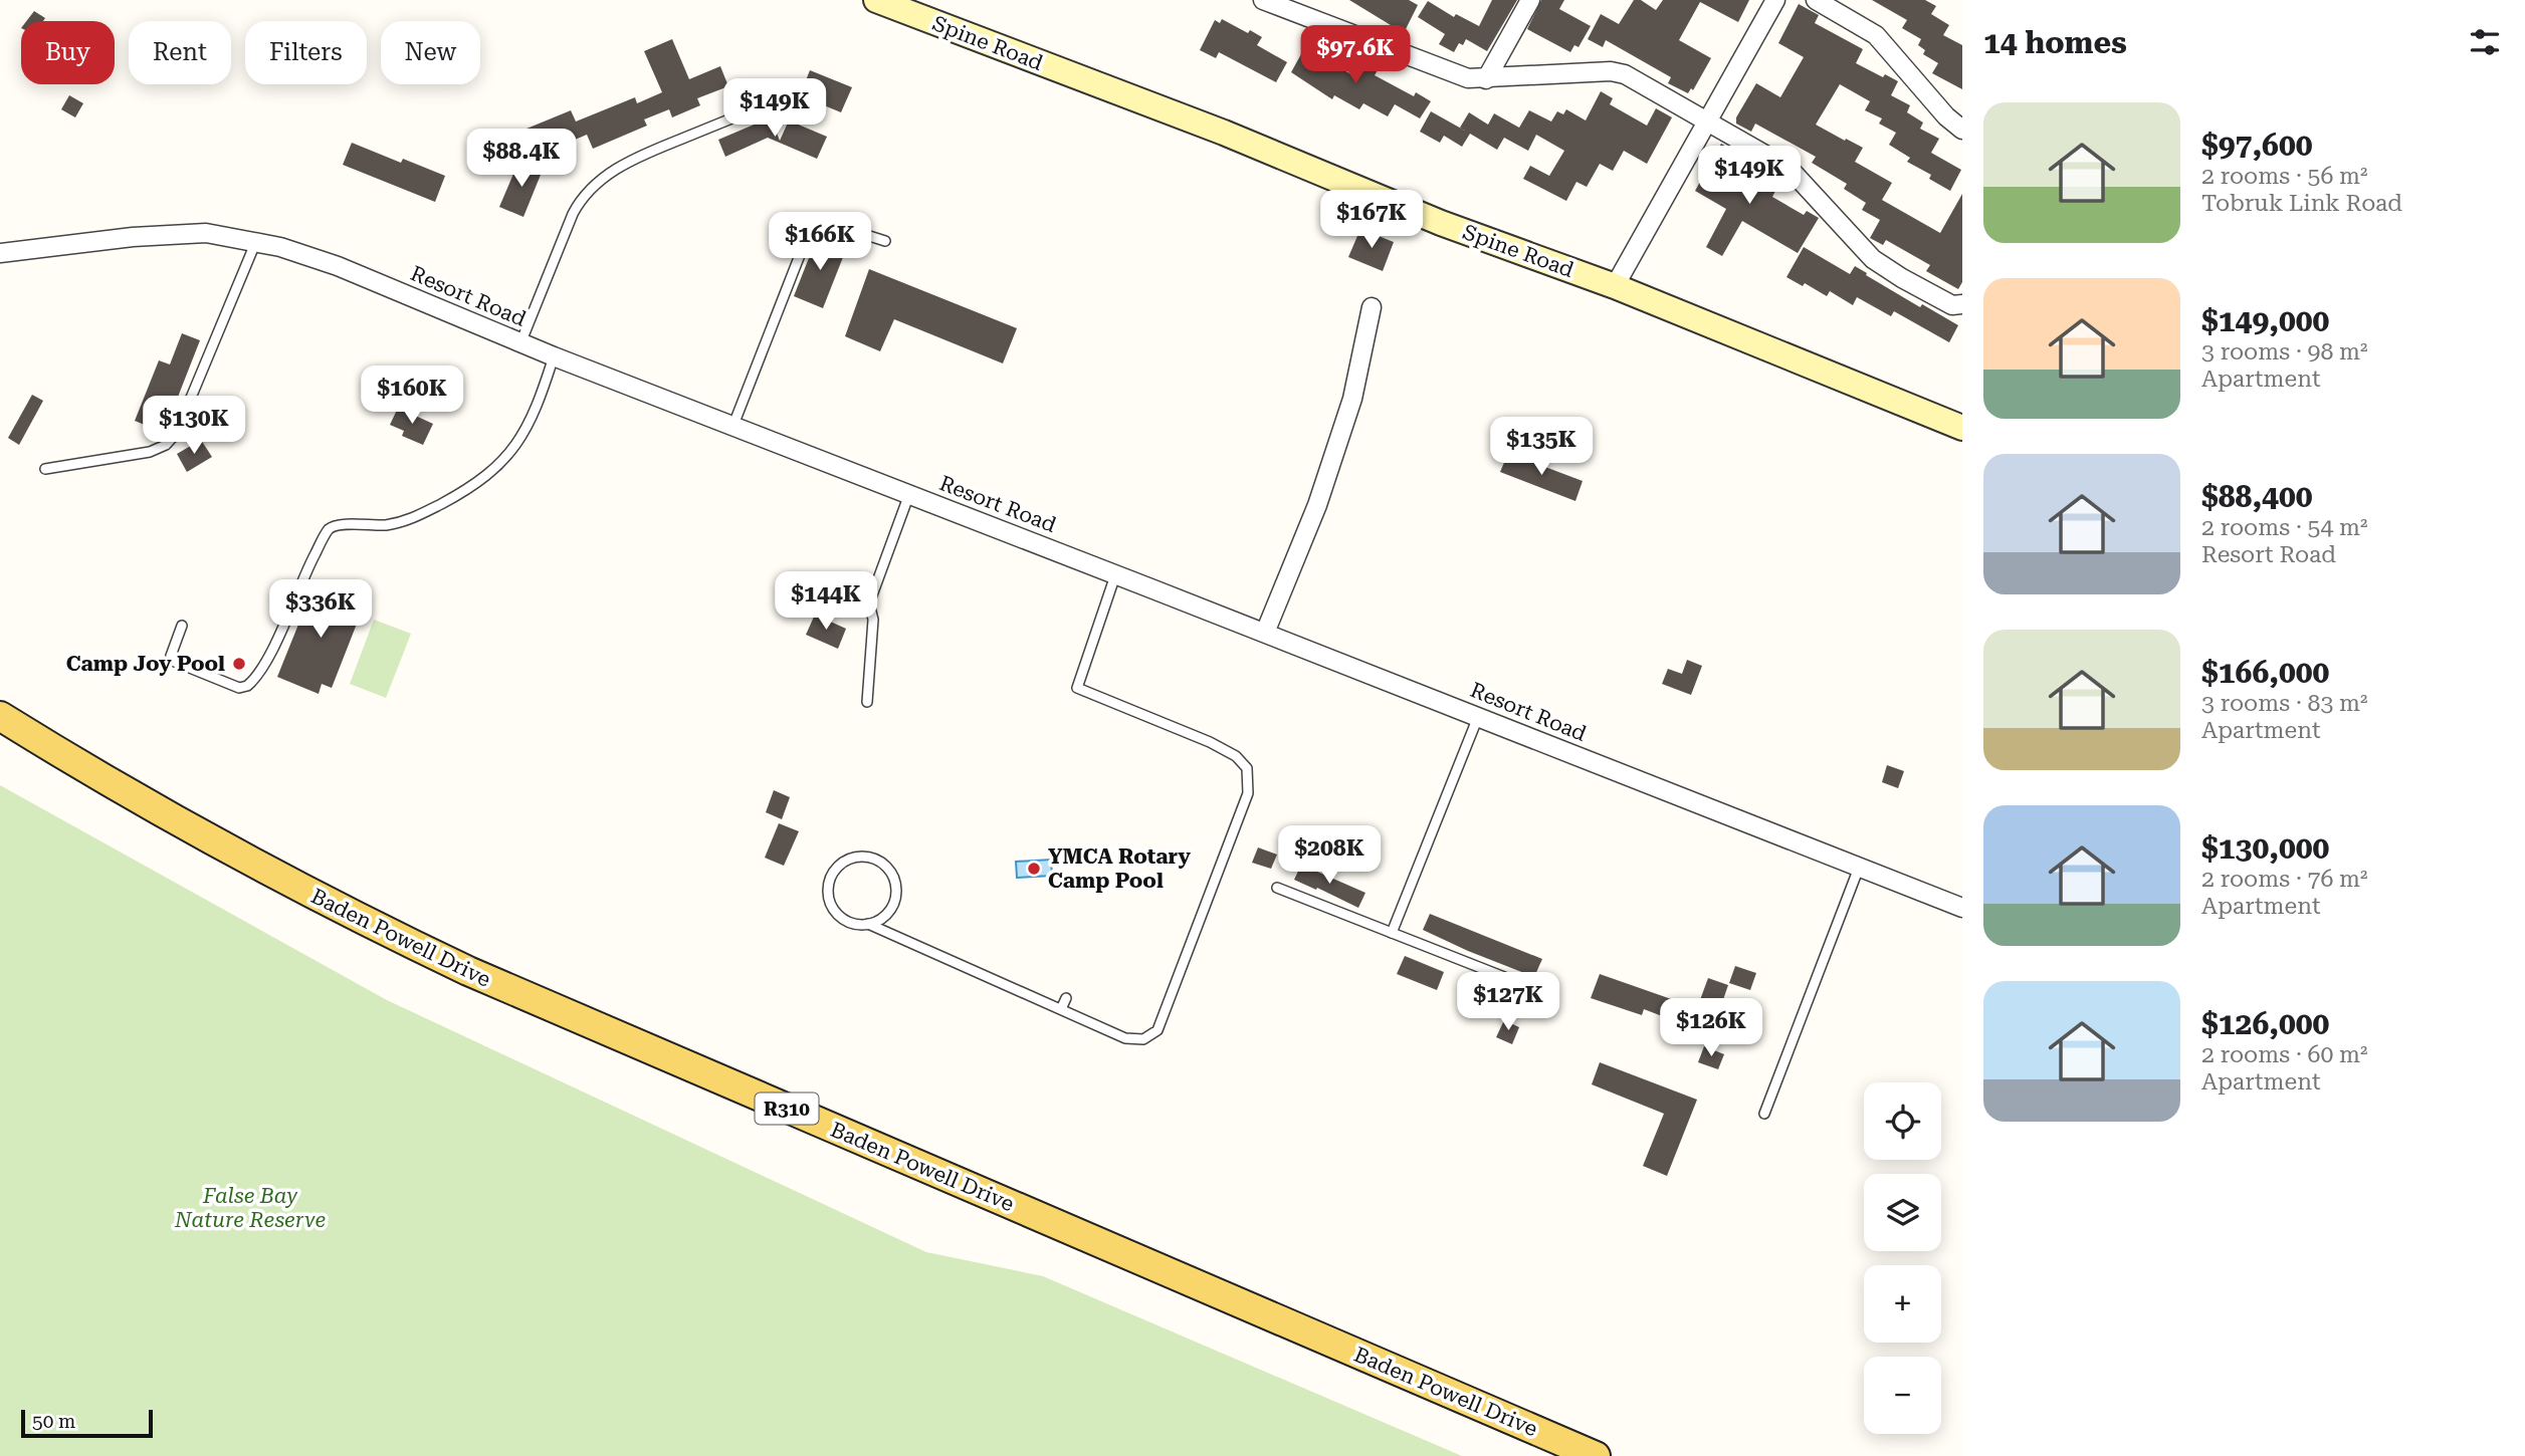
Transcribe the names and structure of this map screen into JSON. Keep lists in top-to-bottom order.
{
  "streets": {
    "main road": ["Spine Road", "Baden Powell Drive", "R310"],
    "street": ["Resort Road"]
  },
  "parks": ["False Bay Nature Reserve"],
  "places": ["Camp Joy Pool", "YMCA Rotary Camp Pool"],
  "scale_bar": "50 m",
  "page": {
    "heading": "14 homes",
    "chip": [
      "Buy",
      "Rent",
      "Filters",
      "New"
    ],
    "price": [
      "$97.6K",
      "$149K",
      "$88.4K",
      "$149K",
      "$167K",
      "$166K",
      "$160K",
      "$130K",
      "$135K",
      "$144K",
      "$336K",
      "$208K",
      "$127K",
      "$126K"
    ],
    "list": [
      {
        "name": "$97,600",
        "note": "2 rooms · 56 m² · Tobruk Link Road"
      },
      {
        "name": "$149,000",
        "note": "3 rooms · 98 m² · Apartment"
      },
      {
        "name": "$88,400",
        "note": "2 rooms · 54 m² · Resort Road"
      },
      {
        "name": "$166,000",
        "note": "3 rooms · 83 m² · Apartment"
      },
      {
        "name": "$130,000",
        "note": "2 rooms · 76 m² · Apartment"
      },
      {
        "name": "$126,000",
        "note": "2 rooms · 60 m² · Apartment"
      }
    ],
    "map_buttons": ["+", "−"],
    "scale": "50 m"
  }
}
